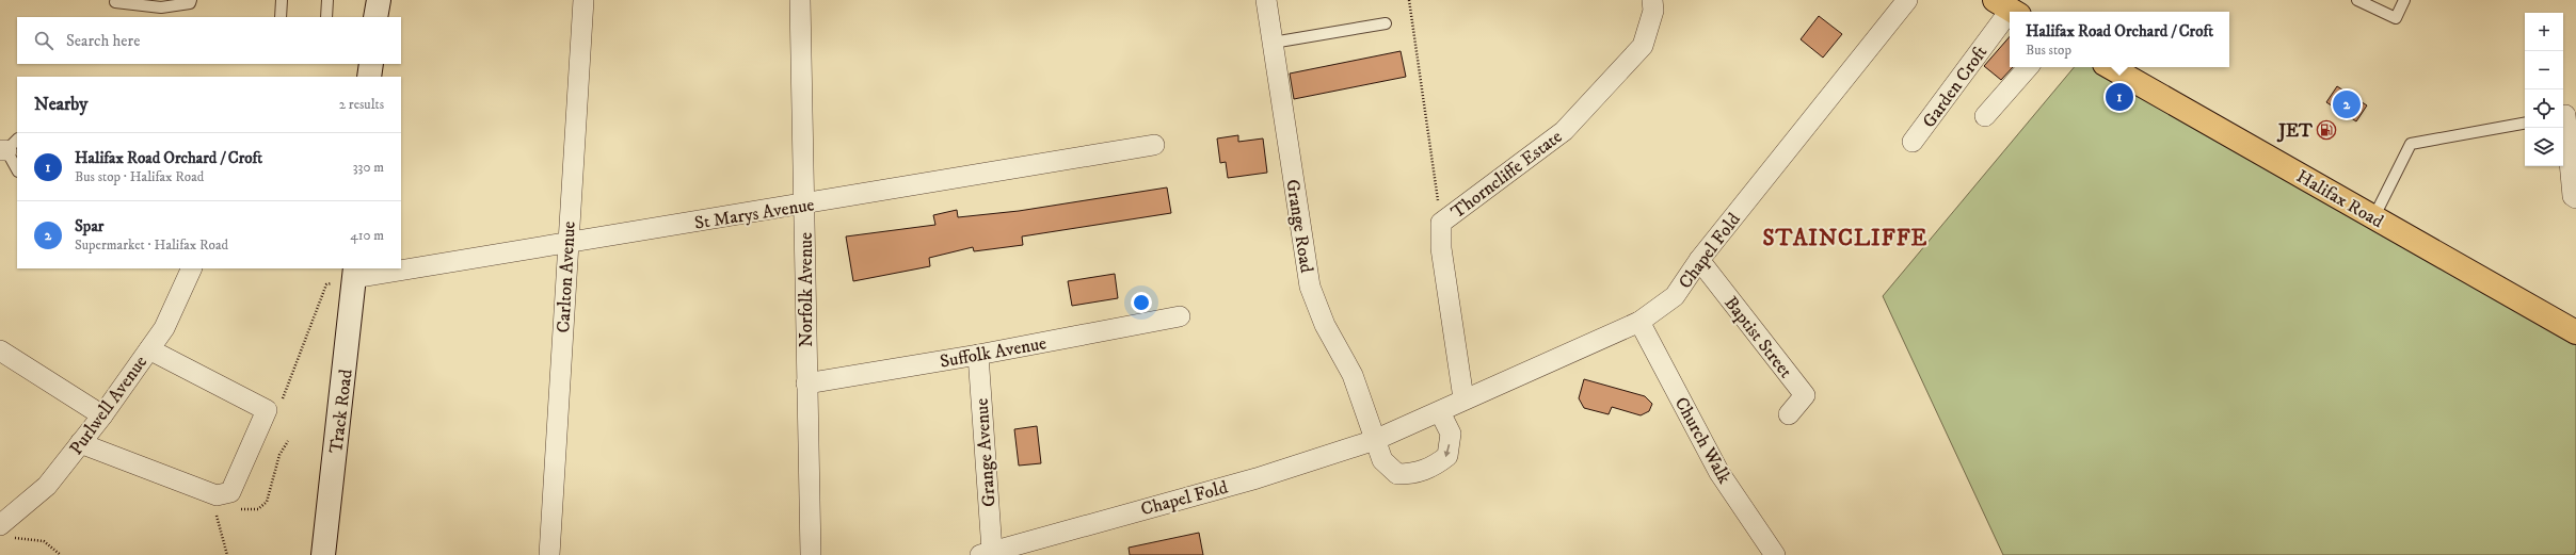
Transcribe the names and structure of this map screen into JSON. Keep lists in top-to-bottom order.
{
  "streets": {
    "main road": ["Halifax Road"],
    "street": [
      "Garden Croft",
      "Thorncliffe Estate",
      "St Marys Avenue",
      "Grange Road",
      "Chapel Fold",
      "Carlton Avenue",
      "Norfolk Avenue",
      "Baptist Street",
      "Suffolk Avenue",
      "Purlwell Avenue",
      "Track Road",
      "Church Walk",
      "Grange Avenue"
    ]
  },
  "crossings": [
    ["Thorncliffe Estate", "Chapel Fold"],
    ["St Marys Avenue", "Carlton Avenue"],
    ["St Marys Avenue", "Norfolk Avenue"],
    ["St Marys Avenue", "Track Road"],
    ["Grange Road", "Chapel Fold"],
    ["Chapel Fold", "Baptist Street"],
    ["Chapel Fold", "Church Walk"],
    ["Chapel Fold", "Grange Avenue"],
    ["Norfolk Avenue", "Suffolk Avenue"],
    ["Suffolk Avenue", "Grange Avenue"]
  ],
  "districts": ["STAINCLIFFE"],
  "places": {
    "fuel station": ["JET"]
  },
  "page": {
    "popup": ["Halifax Road Orchard / Croft", "Bus stop"],
    "map_buttons": ["+", "−"],
    "search": "Search here",
    "heading": ["Nearby", "2 results"],
    "pins": ["1", "2"],
    "list": [
      {
        "mark": "1",
        "name": "Halifax Road Orchard / Croft",
        "note": "Bus stop · Halifax Road",
        "value": "330 m"
      },
      {
        "mark": "2",
        "name": "Spar",
        "note": "Supermarket · Halifax Road",
        "value": "410 m"
      }
    ]
  }
}
